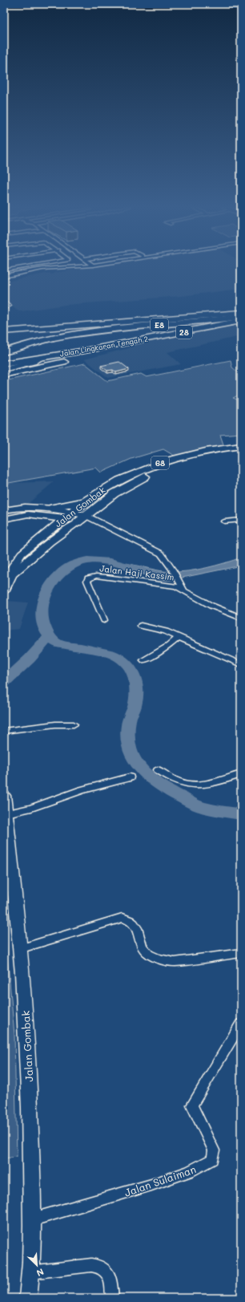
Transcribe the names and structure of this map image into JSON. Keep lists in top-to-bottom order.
{
  "streets": {
    "highway": ["E8"],
    "main road": [
      "28",
      "Jalan Lingkaran Tengah 2",
      "68",
      "Jalan Gombak"
    ],
    "street": ["Jalan Haji Kassim", "Jalan Sulaiman"]
  },
  "crossings": [
    ["E8", "Jalan Lingkaran Tengah 2"],
    ["Jalan Gombak", "Jalan Sulaiman"]
  ],
  "north": "bottom right"
}
